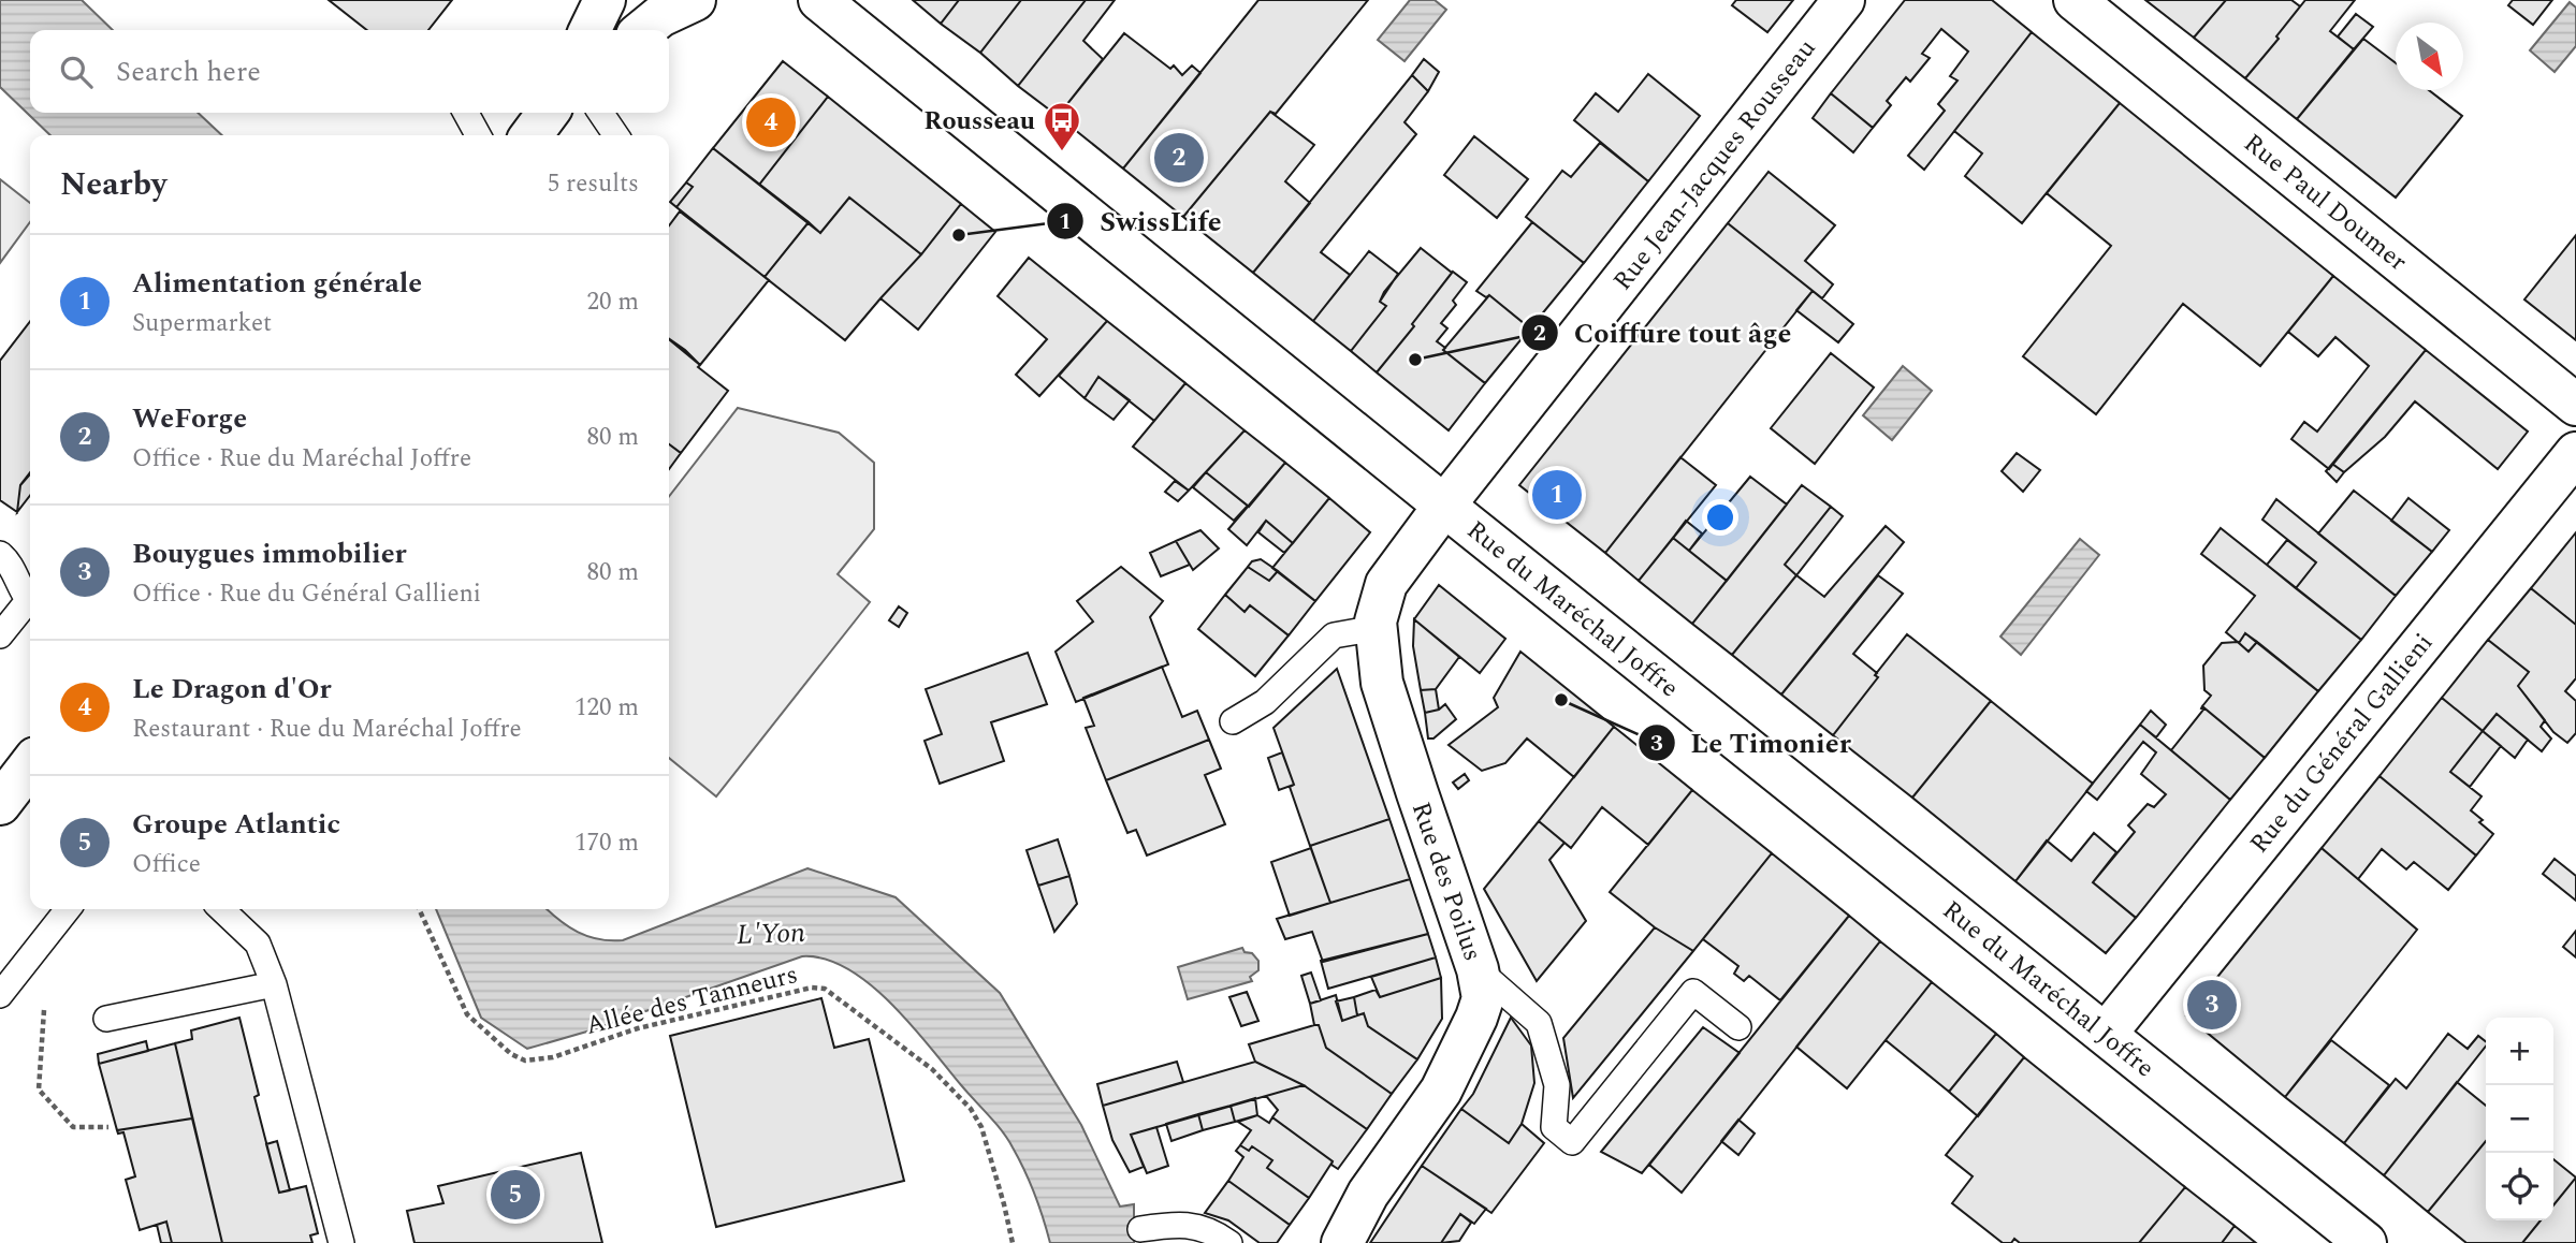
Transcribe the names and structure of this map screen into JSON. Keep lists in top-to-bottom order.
{
  "streets": {
    "street": [
      "Rue Jean-Jacques Rousseau",
      "Rue Paul Doumer",
      "Rue du Maréchal Joffre",
      "Rue du Général Gallieni",
      "Rue des Poilus"
    ],
    "path": ["Allée des Tanneurs"]
  },
  "crossings": [
    ["Rue Jean-Jacques Rousseau", "Rue du Maréchal Joffre"],
    ["Rue Jean-Jacques Rousseau", "Rue des Poilus"],
    ["Rue du Maréchal Joffre", "Rue du Général Gallieni"],
    ["Rue du Maréchal Joffre", "Rue des Poilus"]
  ],
  "water": ["L'Yon"],
  "places": {
    "bus stop": ["Rousseau"],
    "other": ["SwissLife", "Coiffure tout âge", "Le Timonier"]
  },
  "north": "bottom right",
  "page": {
    "search": "Search here",
    "pins": [
      "4",
      "2",
      "1",
      "3",
      "5"
    ],
    "heading": ["Nearby", "5 results"],
    "list": [
      {
        "mark": "1",
        "name": "Alimentation générale",
        "note": "Supermarket",
        "value": "20 m"
      },
      {
        "mark": "2",
        "name": "WeForge",
        "note": "Office · Rue du Maréchal Joffre",
        "value": "80 m"
      },
      {
        "mark": "3",
        "name": "Bouygues immobilier",
        "note": "Office · Rue du Général Gallieni",
        "value": "80 m"
      },
      {
        "mark": "4",
        "name": "Le Dragon d'Or",
        "note": "Restaurant · Rue du Maréchal Joffre",
        "value": "120 m"
      },
      {
        "mark": "5",
        "name": "Groupe Atlantic",
        "note": "Office",
        "value": "170 m"
      }
    ],
    "map_buttons": ["+", "−"]
  }
}
